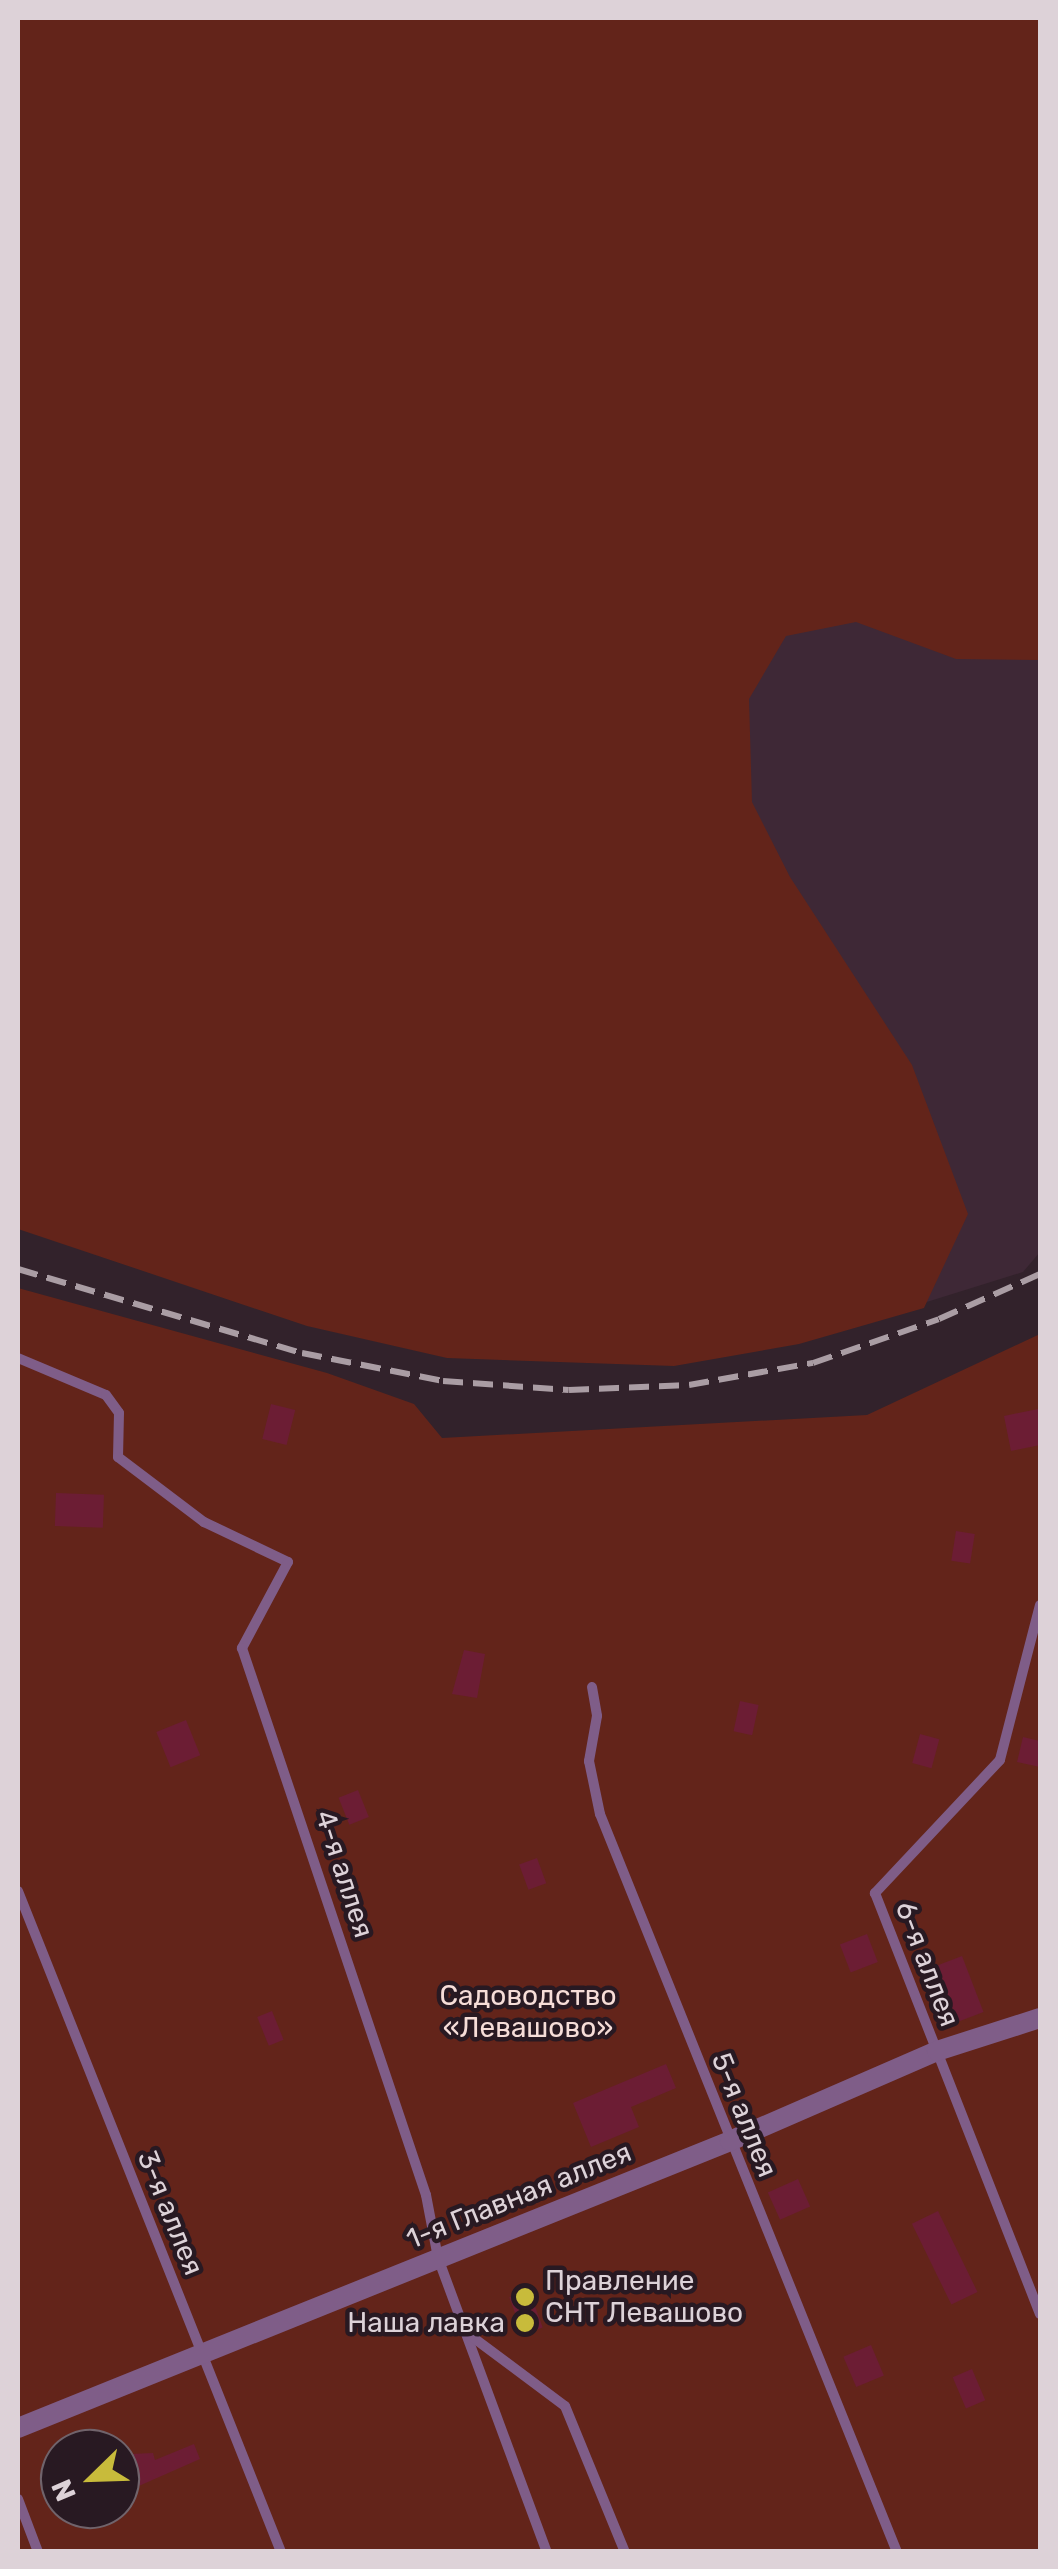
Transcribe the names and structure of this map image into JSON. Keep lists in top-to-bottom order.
{
  "streets": {
    "street": ["1-я Главная аллея"],
    "lane": [
      "4-я аллея",
      "6-я аллея",
      "5-я аллея",
      "3-я аллея"
    ]
  },
  "crossings": [
    ["4-я аллея", "1-я Главная аллея"],
    ["6-я аллея", "1-я Главная аллея"],
    ["5-я аллея", "1-я Главная аллея"],
    ["1-я Главная аллея", "3-я аллея"]
  ],
  "parks": ["Садоводство «Левашово»"],
  "places": ["Правление СНТ Левашово", "Наша лавка"],
  "north": "bottom left"
}
